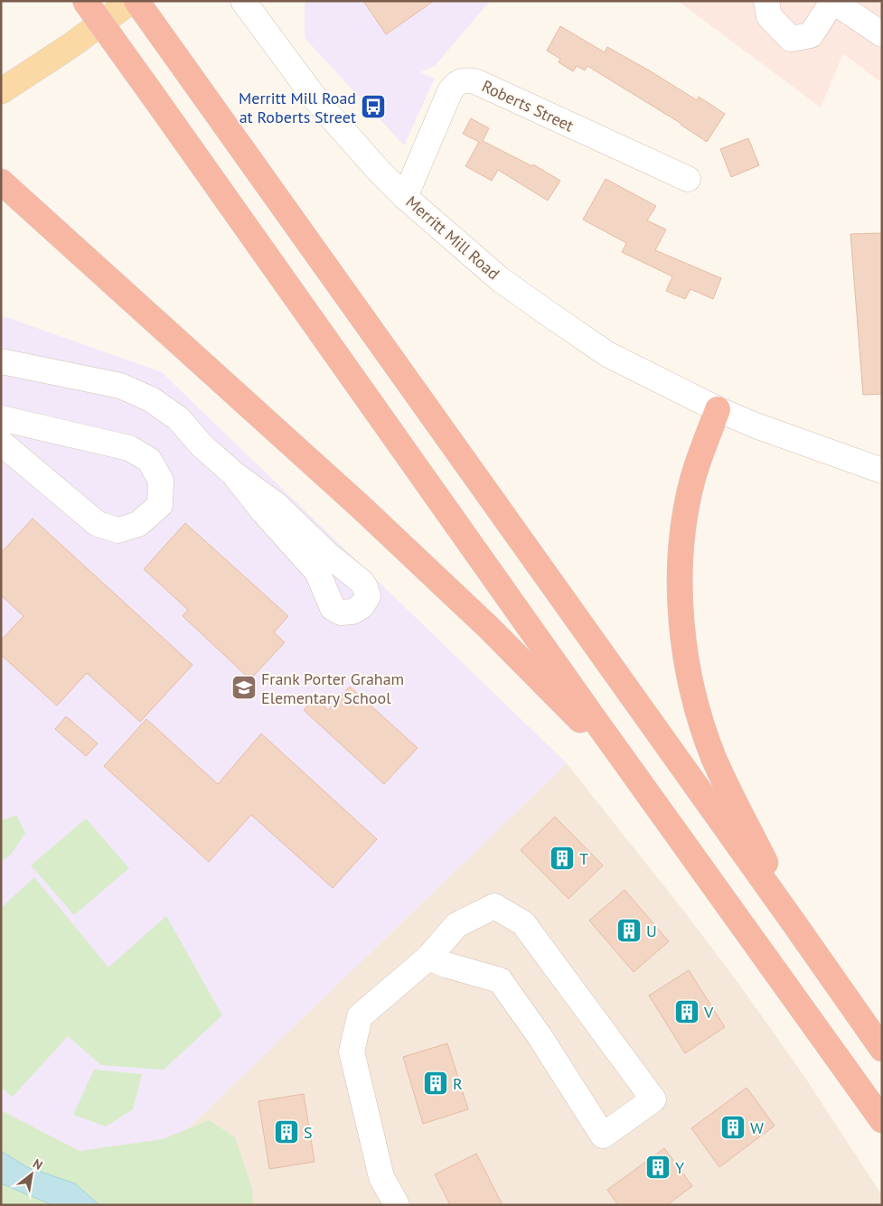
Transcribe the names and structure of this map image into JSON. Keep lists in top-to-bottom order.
{
  "streets": {
    "street": ["Roberts Street", "Merritt Mill Road"]
  },
  "crossings": [
    ["Roberts Street", "Merritt Mill Road"]
  ],
  "places": {
    "bus stop": ["Merritt Mill Road at Roberts Street"],
    "school or university": ["Frank Porter Graham Elementary School"],
    "building": [
      "T",
      "U",
      "V",
      "R",
      "W",
      "S",
      "Y"
    ]
  },
  "north": "top right"
}
